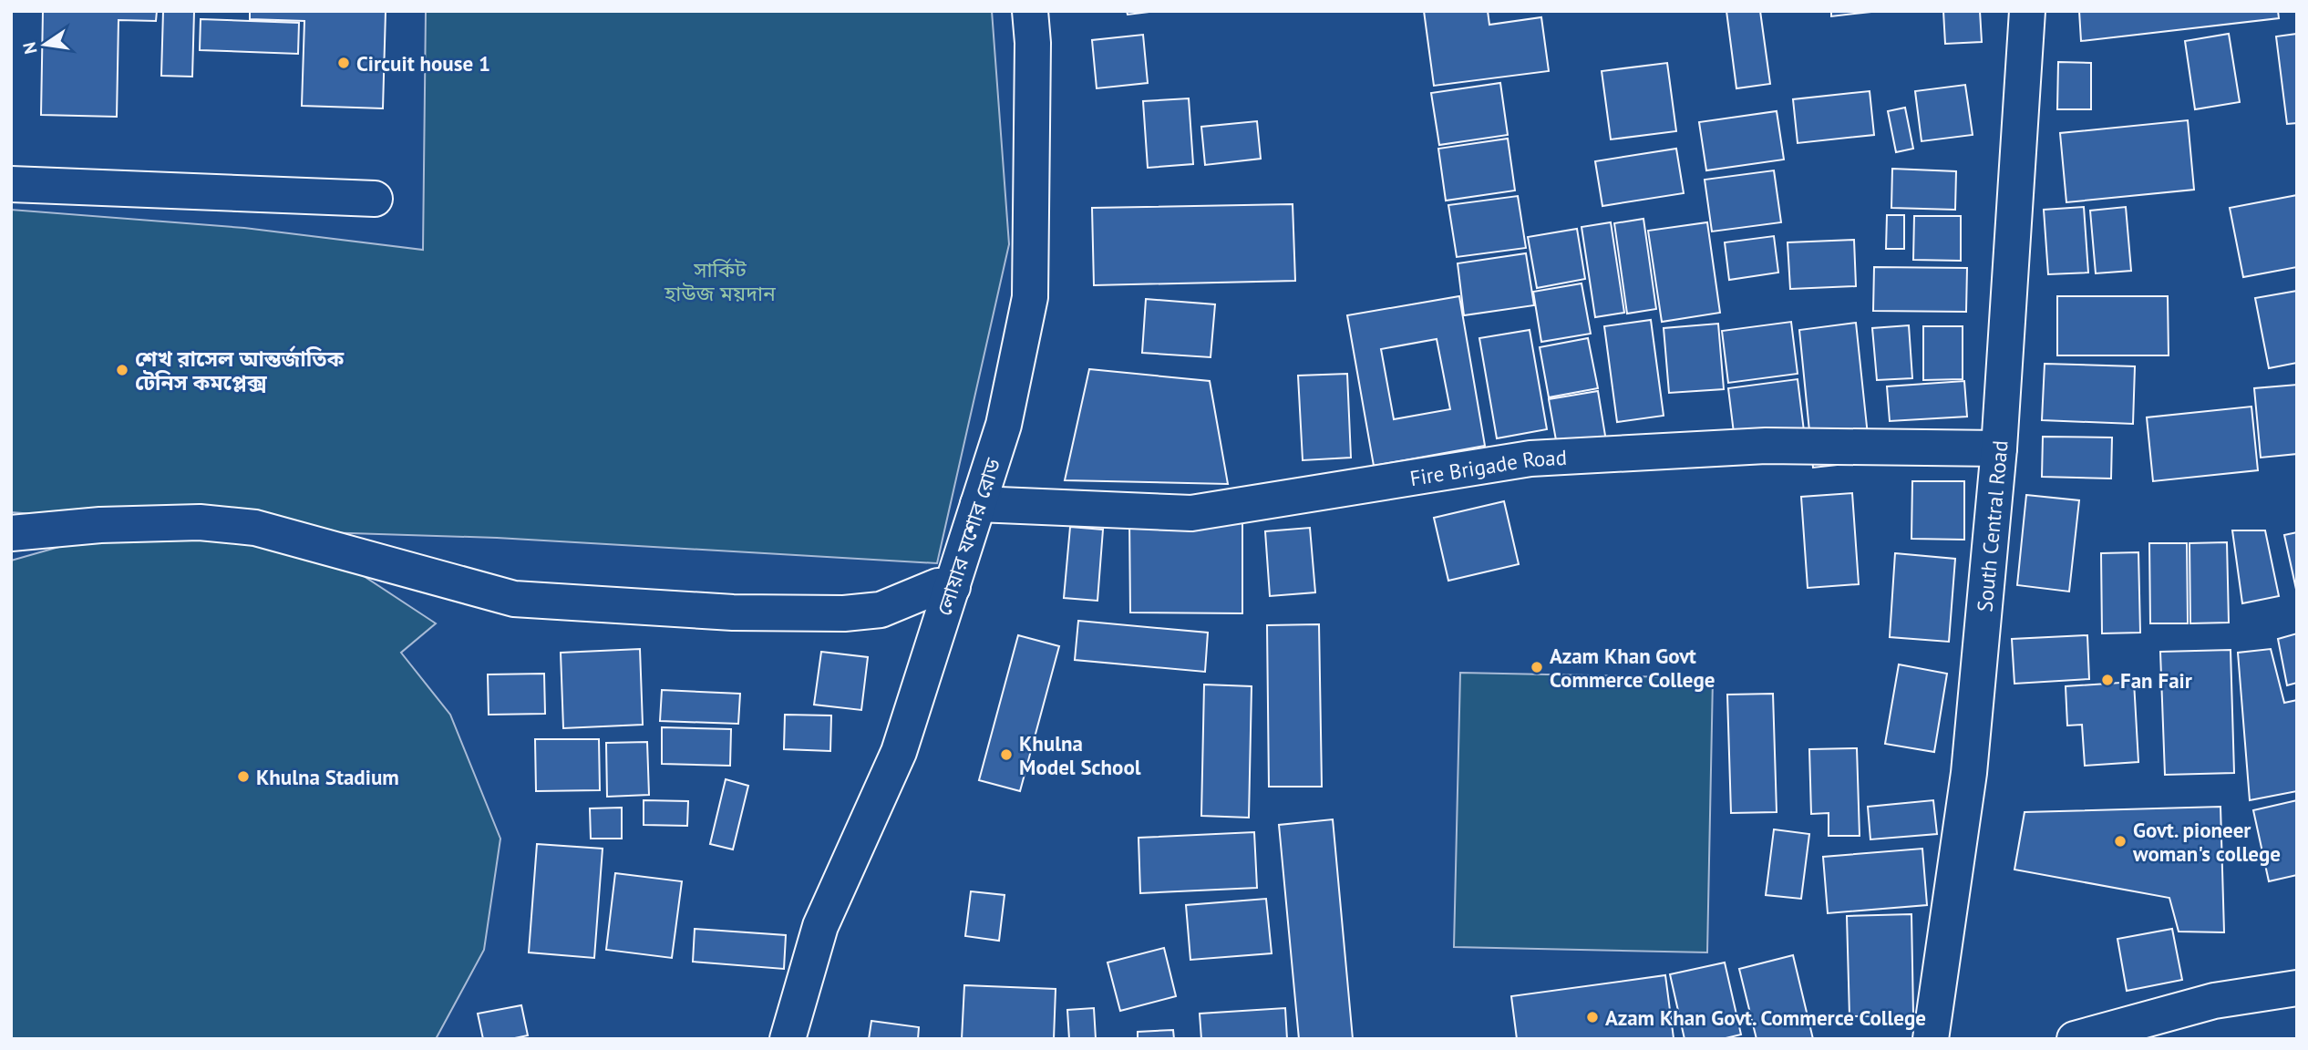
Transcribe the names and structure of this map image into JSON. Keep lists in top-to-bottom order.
{
  "streets": {
    "street": ["Fire Brigade Road", "South Central Road", "লোয়ার যশোর রোড"]
  },
  "crossings": [
    ["Fire Brigade Road", "South Central Road"],
    ["Fire Brigade Road", "লোয়ার যশোর রোড"]
  ],
  "parks": ["সার্কিট হাউজ ময়দান"],
  "places": [
    "Circuit house 1",
    "শেখ রাসেল আন্তর্জাতিক টেনিস কমপ্লেক্স",
    "Azam Khan Govt Commerce College",
    "Fan Fair",
    "Khulna Model School",
    "Khulna Stadium",
    "Govt. pioneer woman's college",
    "Azam Khan Govt. Commerce College"
  ],
  "north": "left"
}
